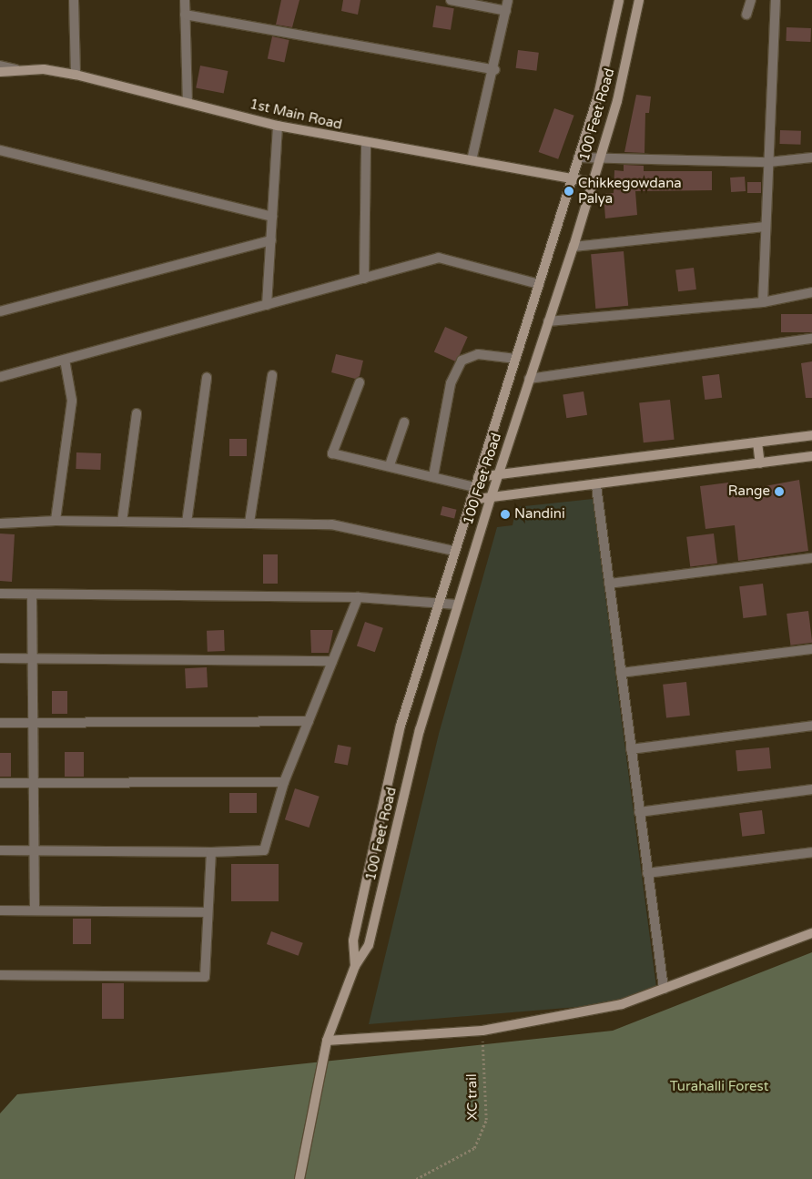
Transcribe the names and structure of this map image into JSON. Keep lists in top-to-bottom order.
{
  "streets": {
    "main road": ["1st Main Road", "100 Feet Road"],
    "path": ["XC trail"]
  },
  "crossings": [
    ["1st Main Road", "100 Feet Road"]
  ],
  "parks": ["Turahalli Forest"],
  "places": ["Chikkegowdana Palya", "Range", "Nandini"]
}
